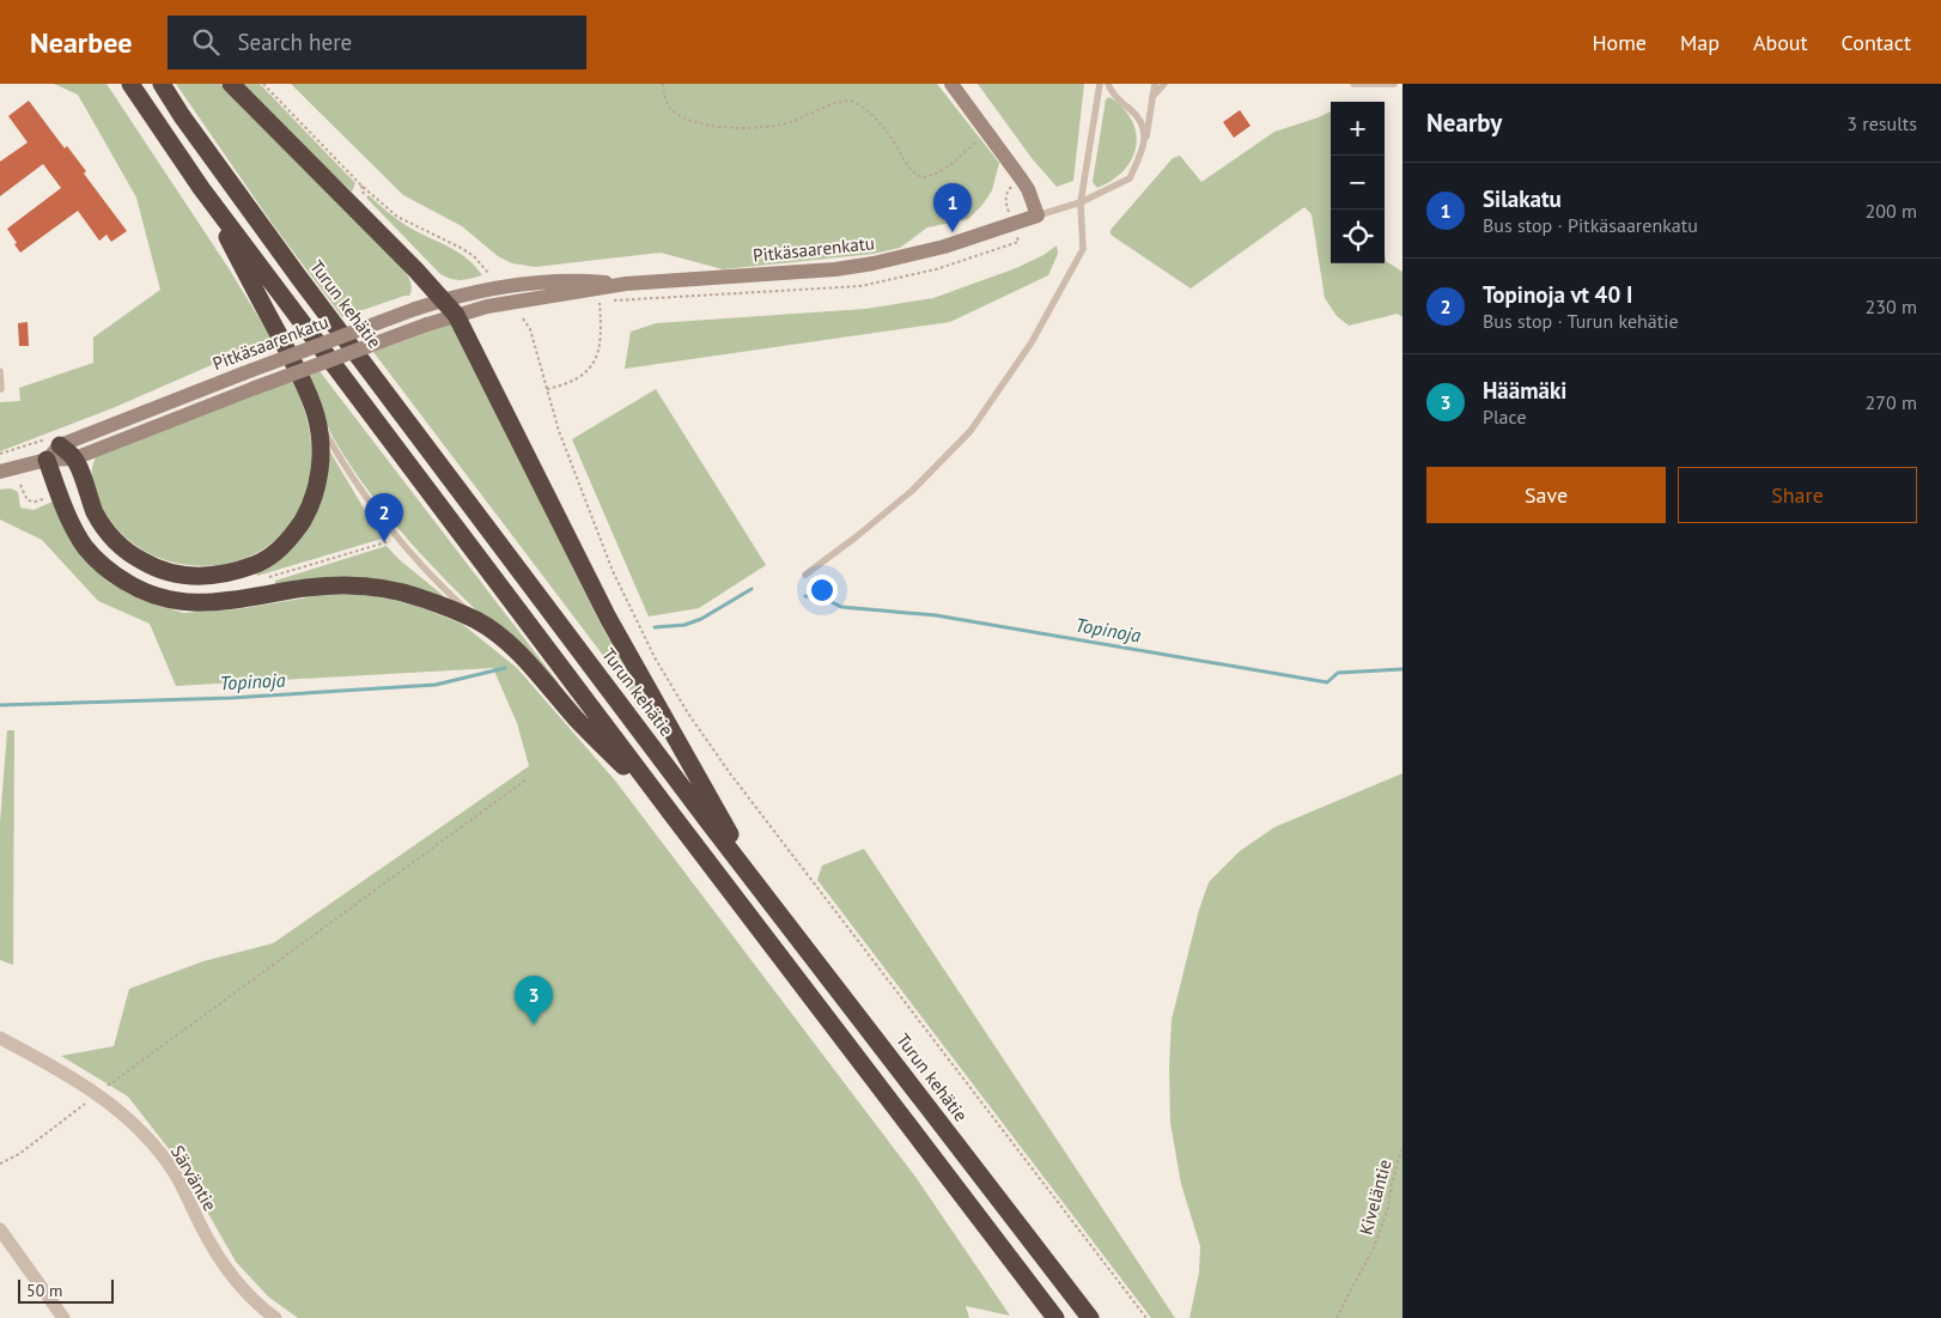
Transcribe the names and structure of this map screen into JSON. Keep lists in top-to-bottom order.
{
  "streets": {
    "highway": ["Turun kehätie"],
    "street": ["Pitkäsaarenkatu", "Särväntie"],
    "path": ["Kiveläntie"]
  },
  "water": ["Topinoja"],
  "scale_bar": "50 m",
  "page": {
    "header": "Nearbee",
    "search": "Search here",
    "nav": [
      "Home",
      "Map",
      "About",
      "Contact"
    ],
    "heading": ["Nearby", "3 results"],
    "map_buttons": ["+", "−"],
    "list": [
      {
        "mark": "1",
        "name": "Silakatu",
        "note": "Bus stop · Pitkäsaarenkatu",
        "value": "200 m"
      },
      {
        "mark": "2",
        "name": "Topinoja vt 40 I",
        "note": "Bus stop · Turun kehätie",
        "value": "230 m"
      },
      {
        "mark": "3",
        "name": "Häämäki",
        "note": "Place",
        "value": "270 m"
      }
    ],
    "pins": ["1", "2", "3"],
    "buttons": ["Save", "Share"],
    "scale": "50 m"
  }
}
